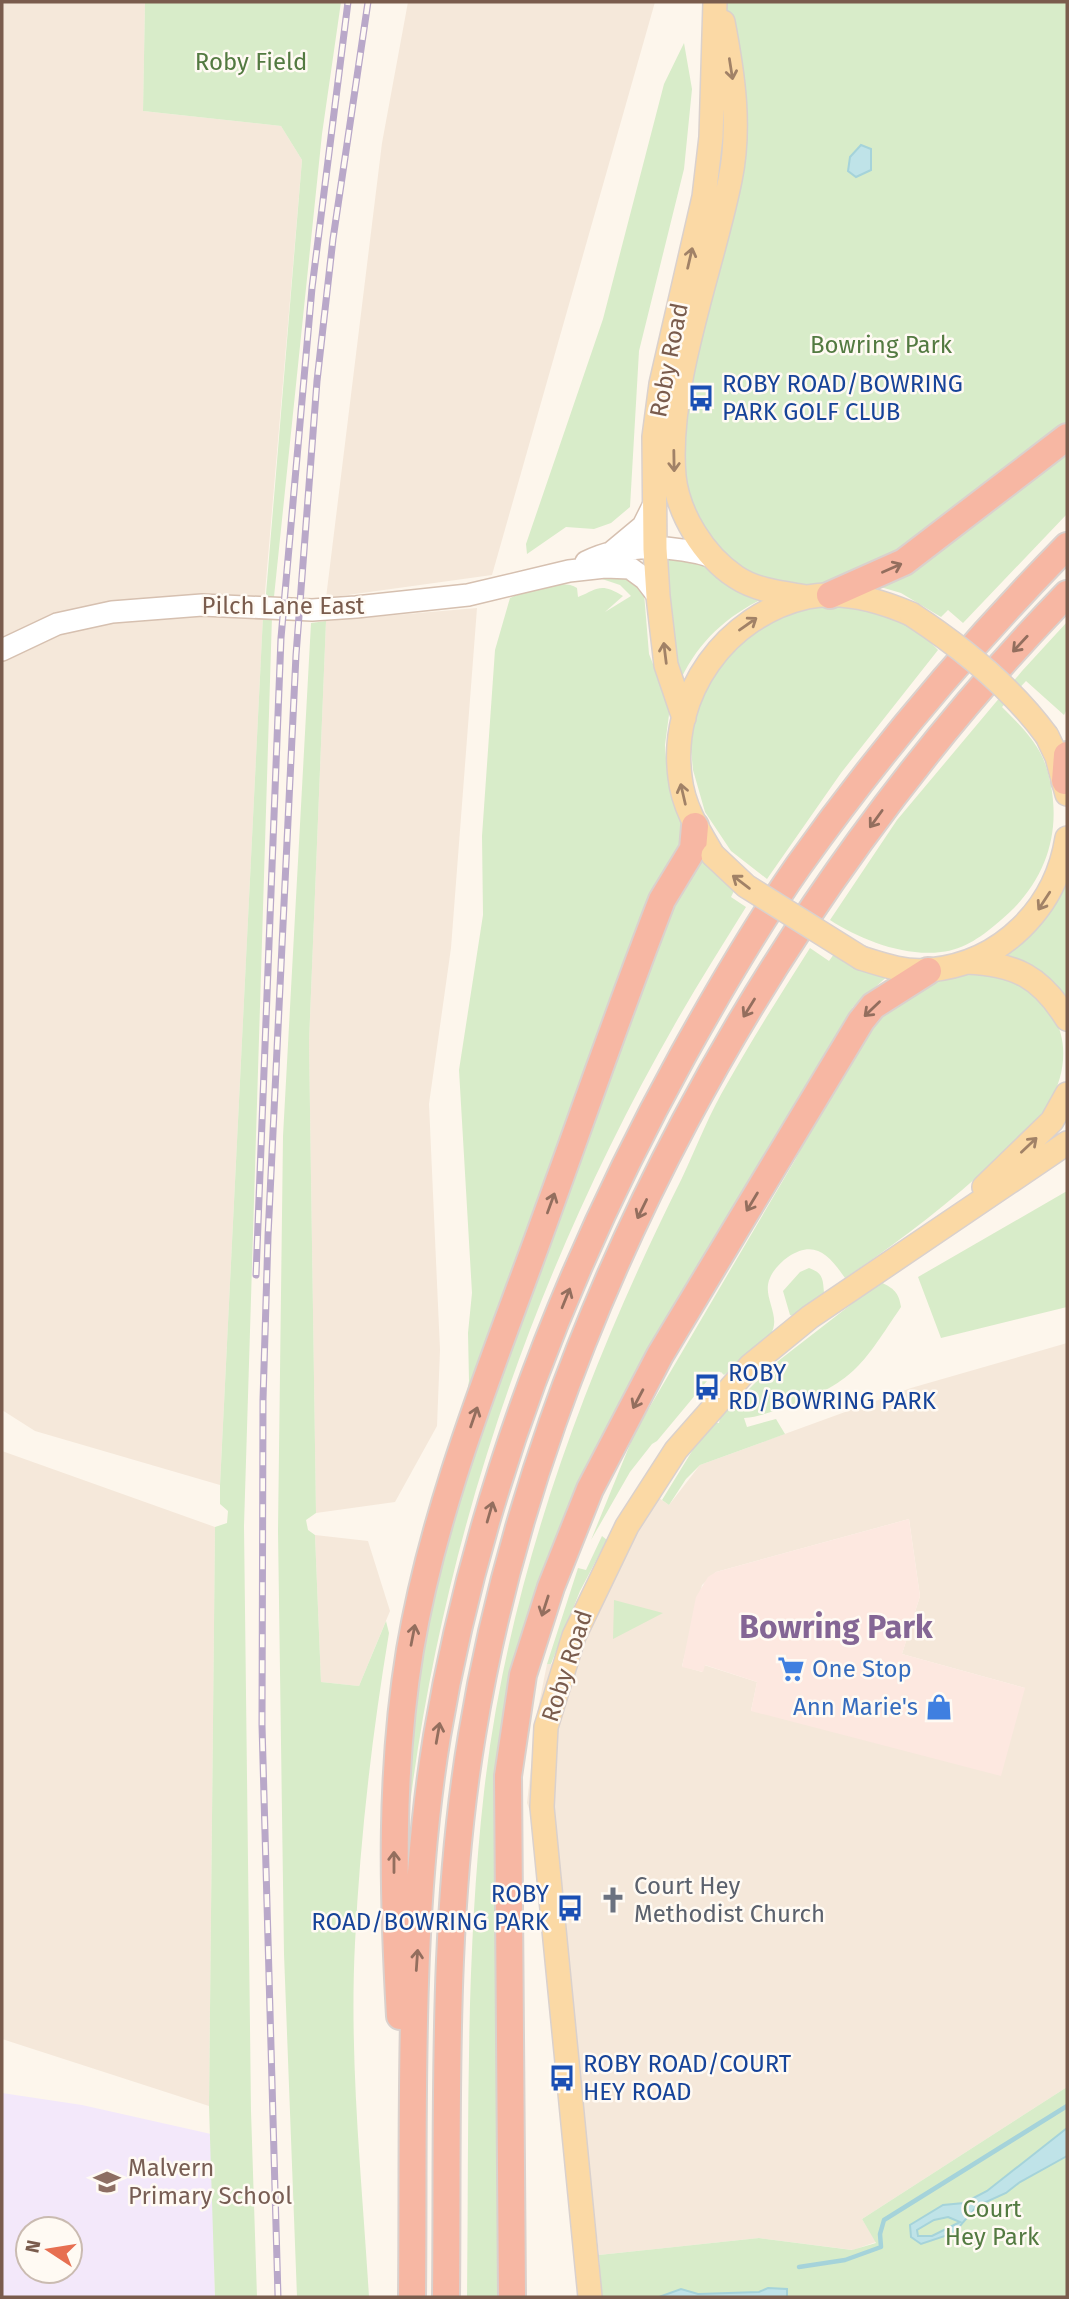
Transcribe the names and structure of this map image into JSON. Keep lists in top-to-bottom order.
{
  "streets": {
    "main road": ["Roby Road"],
    "street": ["Pilch Lane East"]
  },
  "crossings": [
    ["Roby Road", "Pilch Lane East"]
  ],
  "districts": ["Bowring Park"],
  "parks": ["Roby Field", "Bowring Park", "Court Hey Park"],
  "places": {
    "bus stop": [
      "ROBY ROAD/BOWRING PARK GOLF CLUB",
      "ROBY RD/BOWRING PARK",
      "ROBY ROAD/BOWRING PARK",
      "ROBY ROAD/COURT HEY ROAD"
    ],
    "supermarket": ["One Stop"],
    "shop": ["Ann Marie's"],
    "church": ["Court Hey Methodist Church"],
    "school or university": ["Malvern Primary School"]
  },
  "north": "left"
}
